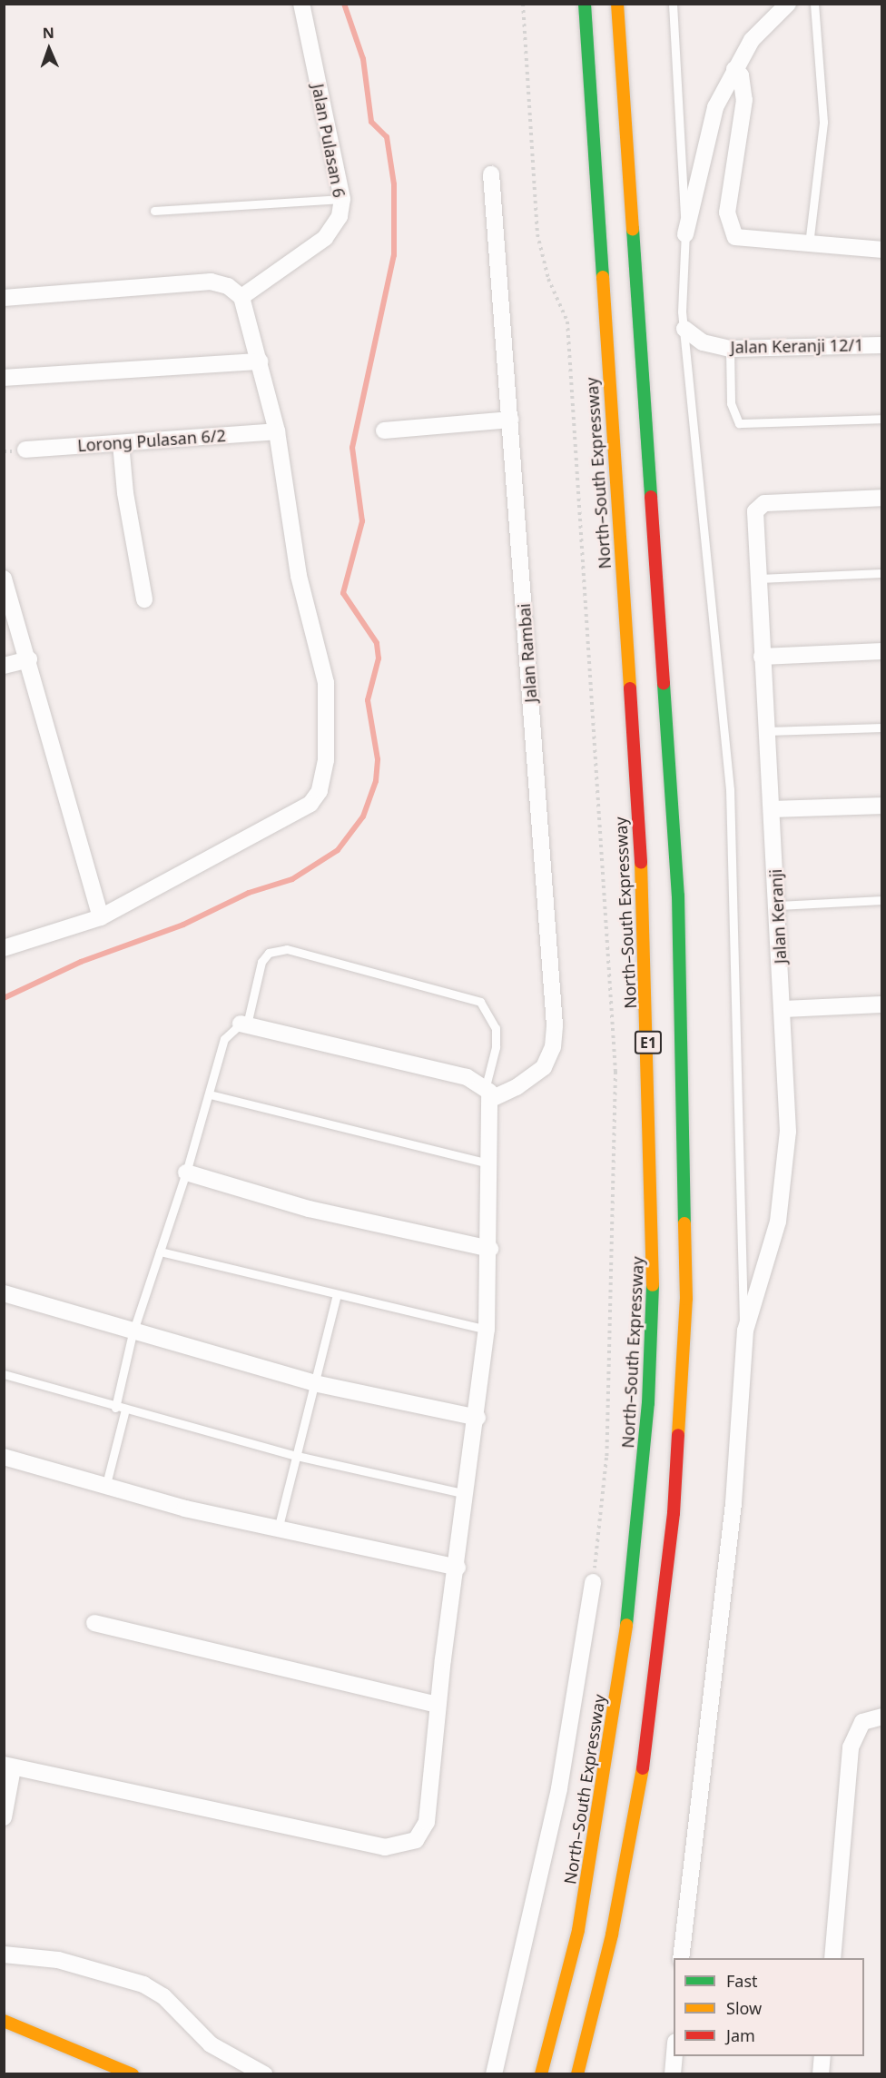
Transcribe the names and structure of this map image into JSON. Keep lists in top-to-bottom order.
{
  "streets": {
    "main road": ["North–South Expressway", "E1"],
    "street": [
      "Jalan Pulasan 6",
      "Jalan Keranji 12/1",
      "Lorong Pulasan 6/2",
      "Jalan Rambai",
      "Jalan Keranji"
    ]
  },
  "legend": ["Fast", "Slow", "Jam"],
  "north": "top"
}
